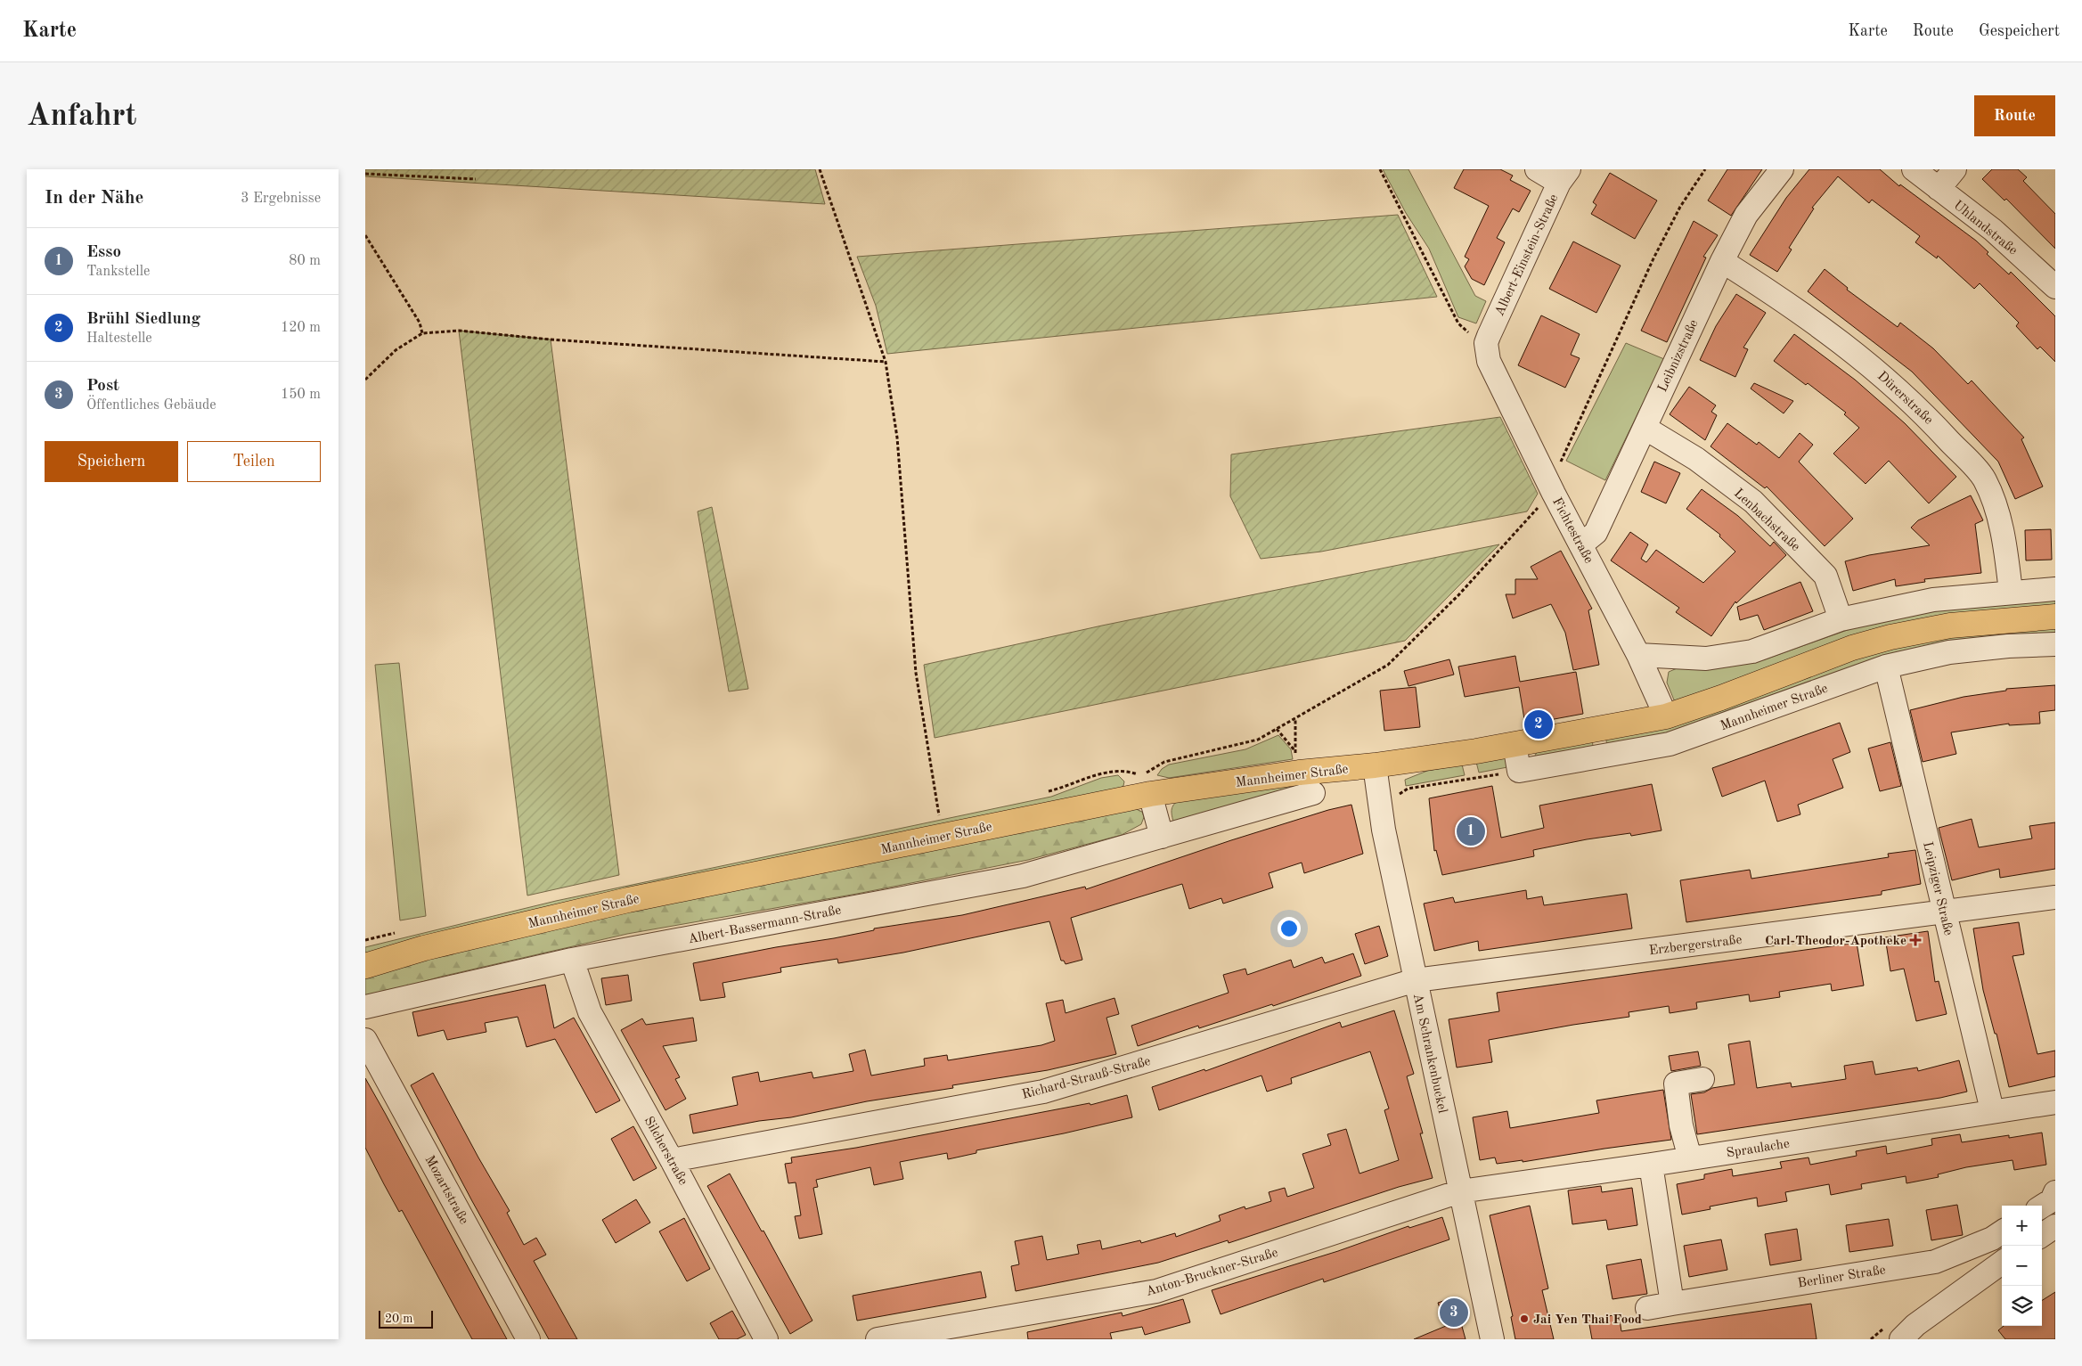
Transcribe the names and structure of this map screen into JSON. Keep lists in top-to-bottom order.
{
  "streets": {
    "main road": ["Mannheimer Straße"],
    "street": [
      "Uhlandstraße",
      "Albert-Einstein-Straße",
      "Leibnizstraße",
      "Dürerstraße",
      "Lenbachstraße",
      "Fichtestraße",
      "Leipziger Straße",
      "Albert-Bassermann-Straße",
      "Erzbergerstraße",
      "Am Schrankenbuckel",
      "Richard-Strauß-Straße",
      "Spraulache",
      "Silcherstraße",
      "Mozartstraße",
      "Anton-Bruckner-Straße",
      "Berliner Straße"
    ]
  },
  "crossings": [
    ["Albert-Einstein-Straße", "Fichtestraße"],
    ["Leibnizstraße", "Dürerstraße"],
    ["Leibnizstraße", "Lenbachstraße"],
    ["Leibnizstraße", "Fichtestraße"],
    ["Fichtestraße", "Mannheimer Straße"],
    ["Mannheimer Straße", "Leipziger Straße"],
    ["Mannheimer Straße", "Am Schrankenbuckel"],
    ["Leipziger Straße", "Erzbergerstraße"],
    ["Leipziger Straße", "Spraulache"],
    ["Albert-Bassermann-Straße", "Silcherstraße"],
    ["Erzbergerstraße", "Am Schrankenbuckel"],
    ["Erzbergerstraße", "Richard-Strauß-Straße"],
    ["Am Schrankenbuckel", "Richard-Strauß-Straße"],
    ["Am Schrankenbuckel", "Spraulache"],
    ["Am Schrankenbuckel", "Anton-Bruckner-Straße"],
    ["Richard-Strauß-Straße", "Silcherstraße"],
    ["Spraulache", "Anton-Bruckner-Straße"]
  ],
  "places": {
    "health": ["Carl-Theodor-Apotheke"],
    "other": ["Jai Yen Thai Food"]
  },
  "scale_bar": "20 m",
  "page": {
    "header": "Karte",
    "nav": ["Karte", "Route", "Gespeichert"],
    "buttons": [
      "Route",
      ["Speichern", "Teilen"]
    ],
    "title": "Anfahrt",
    "heading": ["In der Nähe", "3 Ergebnisse"],
    "list": [
      {
        "mark": "1",
        "name": "Esso",
        "note": "Tankstelle",
        "value": "80 m"
      },
      {
        "mark": "2",
        "name": "Brühl Siedlung",
        "note": "Haltestelle",
        "value": "120 m"
      },
      {
        "mark": "3",
        "name": "Post",
        "note": "Öffentliches Gebäude",
        "value": "150 m"
      }
    ],
    "pins": ["2", "1", "3"],
    "map_buttons": ["+", "−"],
    "scale": "20 m"
  }
}
